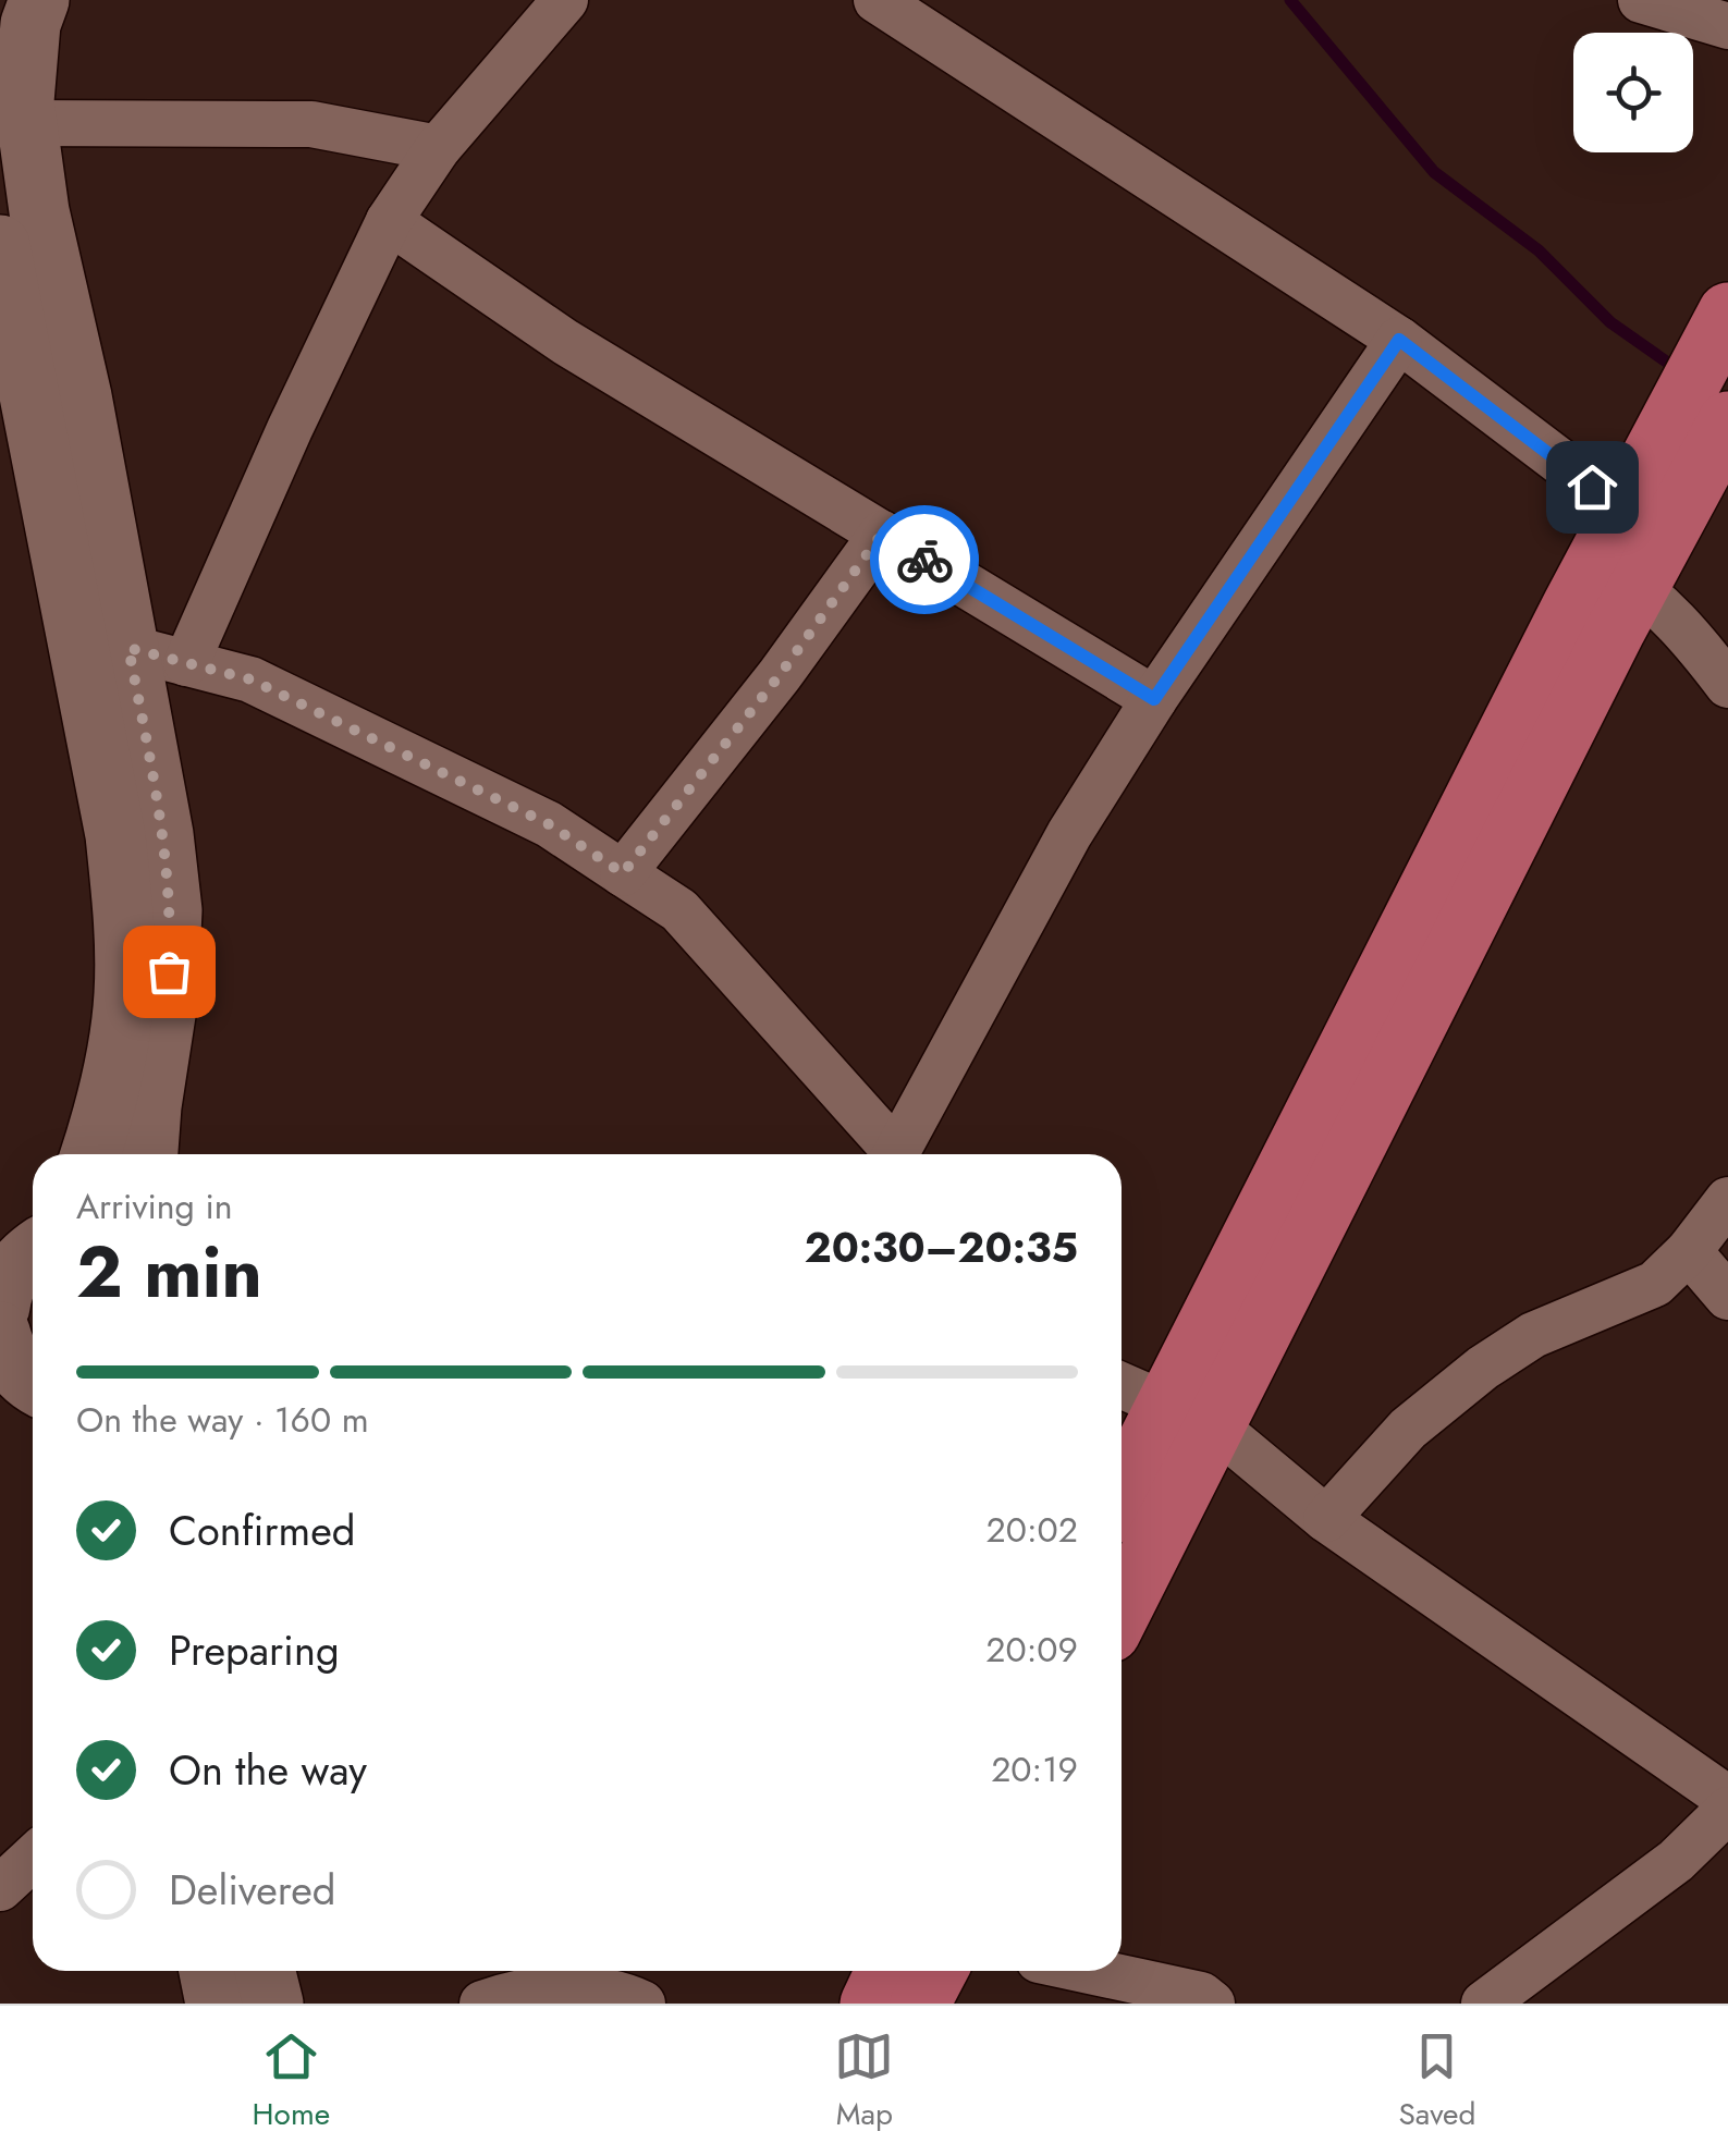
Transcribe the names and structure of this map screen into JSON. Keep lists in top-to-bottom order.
{
  "page": {
    "heading": ["2 min", "Arriving in", "20:30–20:35"],
    "bar": "On the way · 160 m",
    "list": [
      ["Confirmed", "20:02"],
      ["Preparing", "20:09"],
      ["On the way", "20:19"],
      "Delivered"
    ],
    "tabs": ["Home", "Map", "Saved"]
  }
}
